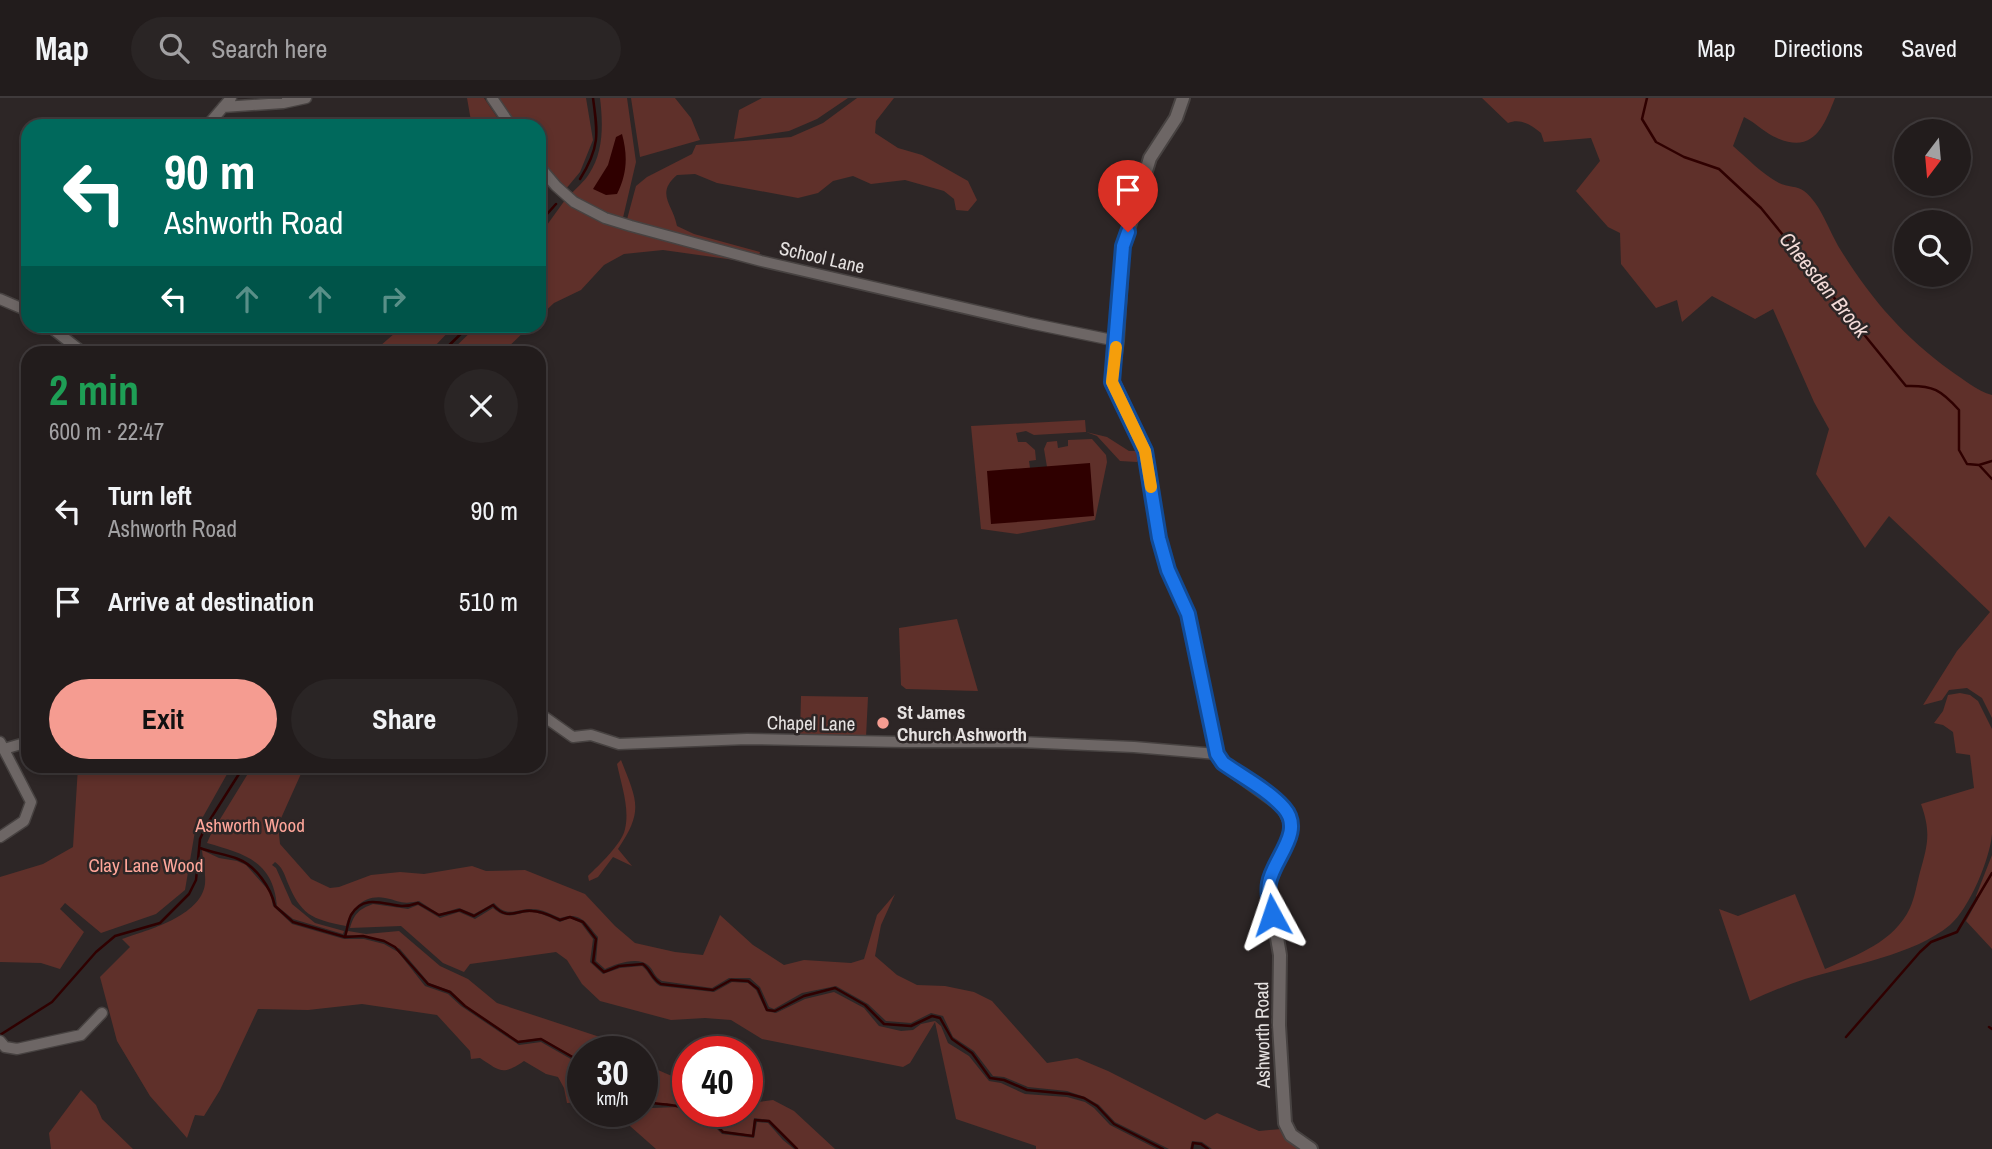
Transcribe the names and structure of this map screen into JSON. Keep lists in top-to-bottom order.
{
  "streets": {
    "street": ["School Lane", "Chapel Lane", "Ashworth Road"]
  },
  "crossings": [
    ["Chapel Lane", "Ashworth Road"]
  ],
  "water": ["Cheesden Brook"],
  "parks": ["Ashworth Wood", "Clay Lane Wood"],
  "places": ["St James Church Ashworth"],
  "north": "bottom",
  "page": {
    "header": "Map",
    "search": "Search here",
    "nav": ["Map", "Directions", "Saved"],
    "turn": ["90 m", "Ashworth Road"],
    "heading": ["2 min", "600 m · 22:47"],
    "list": [
      {
        "name": "Turn left",
        "note": "Ashworth Road",
        "value": "90 m"
      },
      {
        "name": "Arrive at destination",
        "value": "510 m"
      }
    ],
    "buttons": ["Exit", "Share"],
    "speed": "30 km/h",
    "limit": "40"
  }
}
